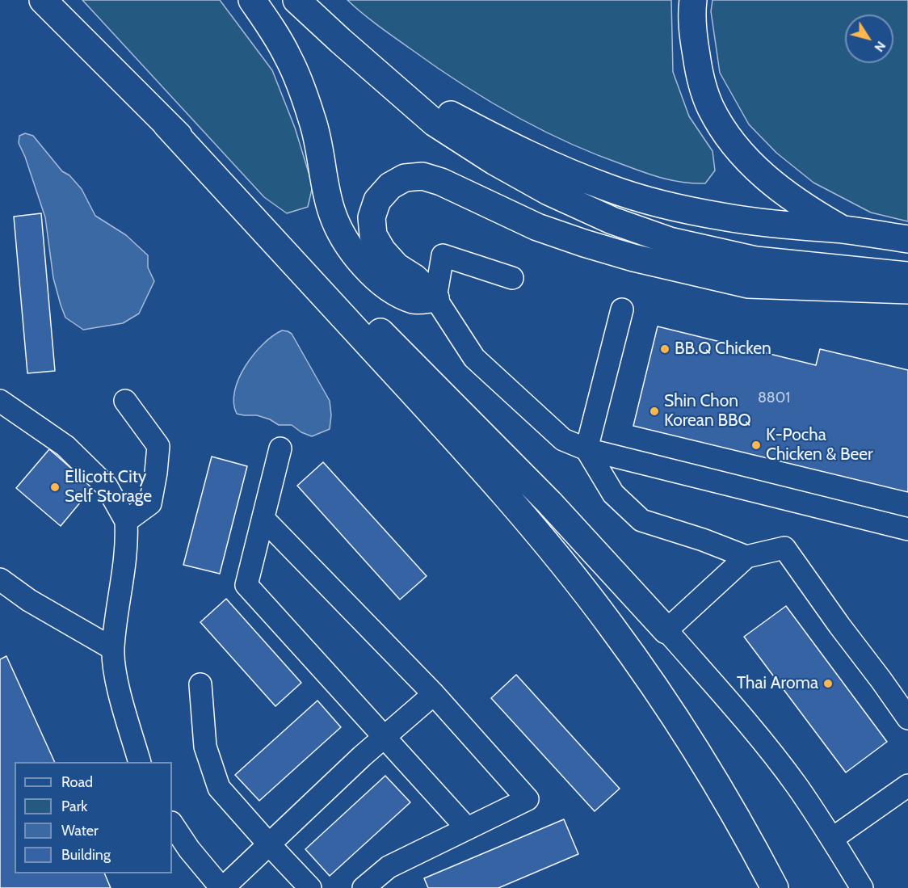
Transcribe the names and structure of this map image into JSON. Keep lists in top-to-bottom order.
{
  "places": [
    "BB.Q Chicken",
    "Shin Chon Korean BBQ",
    "K-Pocha Chicken & Beer",
    "Ellicott City Self Storage",
    "Thai Aroma"
  ],
  "house_numbers": ["8801"],
  "legend": [
    "Road",
    "Park",
    "Water",
    "Building"
  ],
  "north": "bottom right"
}
